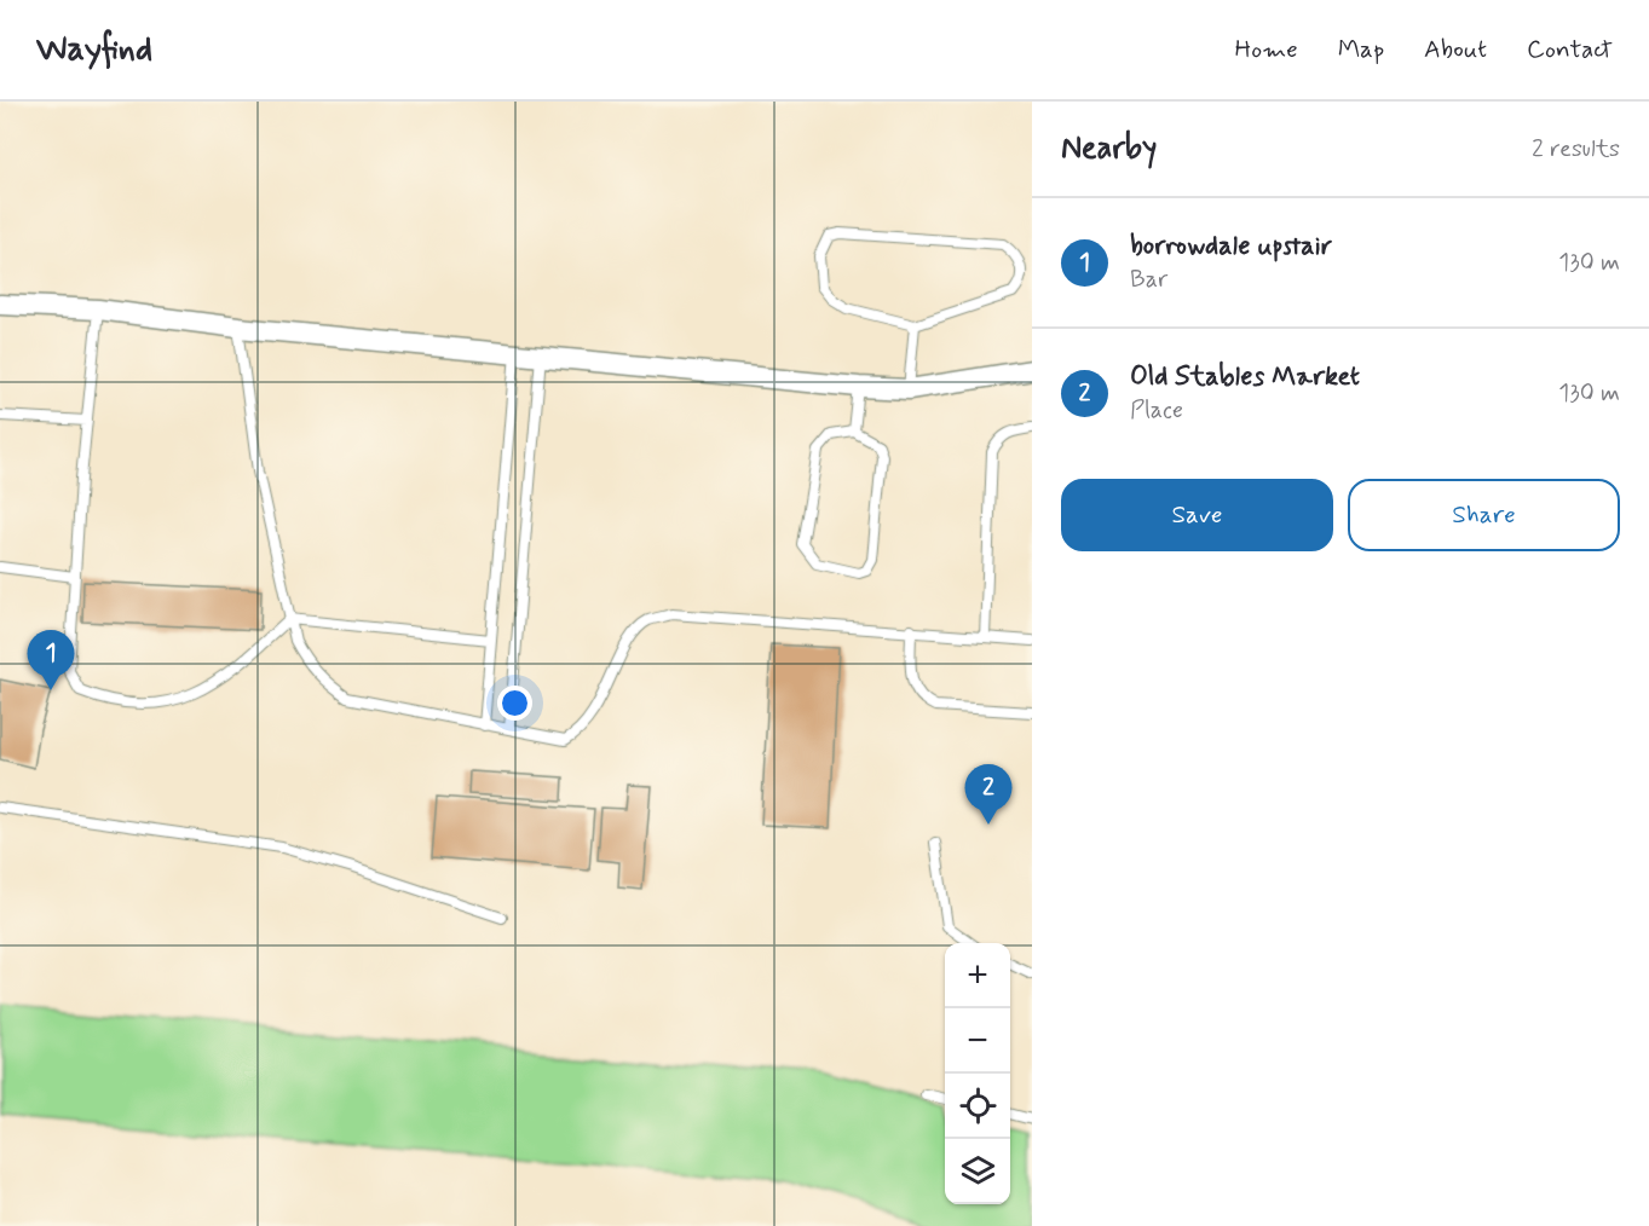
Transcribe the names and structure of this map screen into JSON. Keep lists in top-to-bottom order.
{
  "page": {
    "header": "Wayfind",
    "nav": [
      "Home",
      "Map",
      "About",
      "Contact"
    ],
    "heading": ["Nearby", "2 results"],
    "list": [
      {
        "mark": "1",
        "name": "borrowdale upstair",
        "note": "Bar",
        "value": "130 m"
      },
      {
        "mark": "2",
        "name": "Old Stables Market",
        "note": "Place",
        "value": "130 m"
      }
    ],
    "buttons": ["Save", "Share"],
    "pins": ["1", "2"],
    "map_buttons": ["+", "−"]
  }
}
